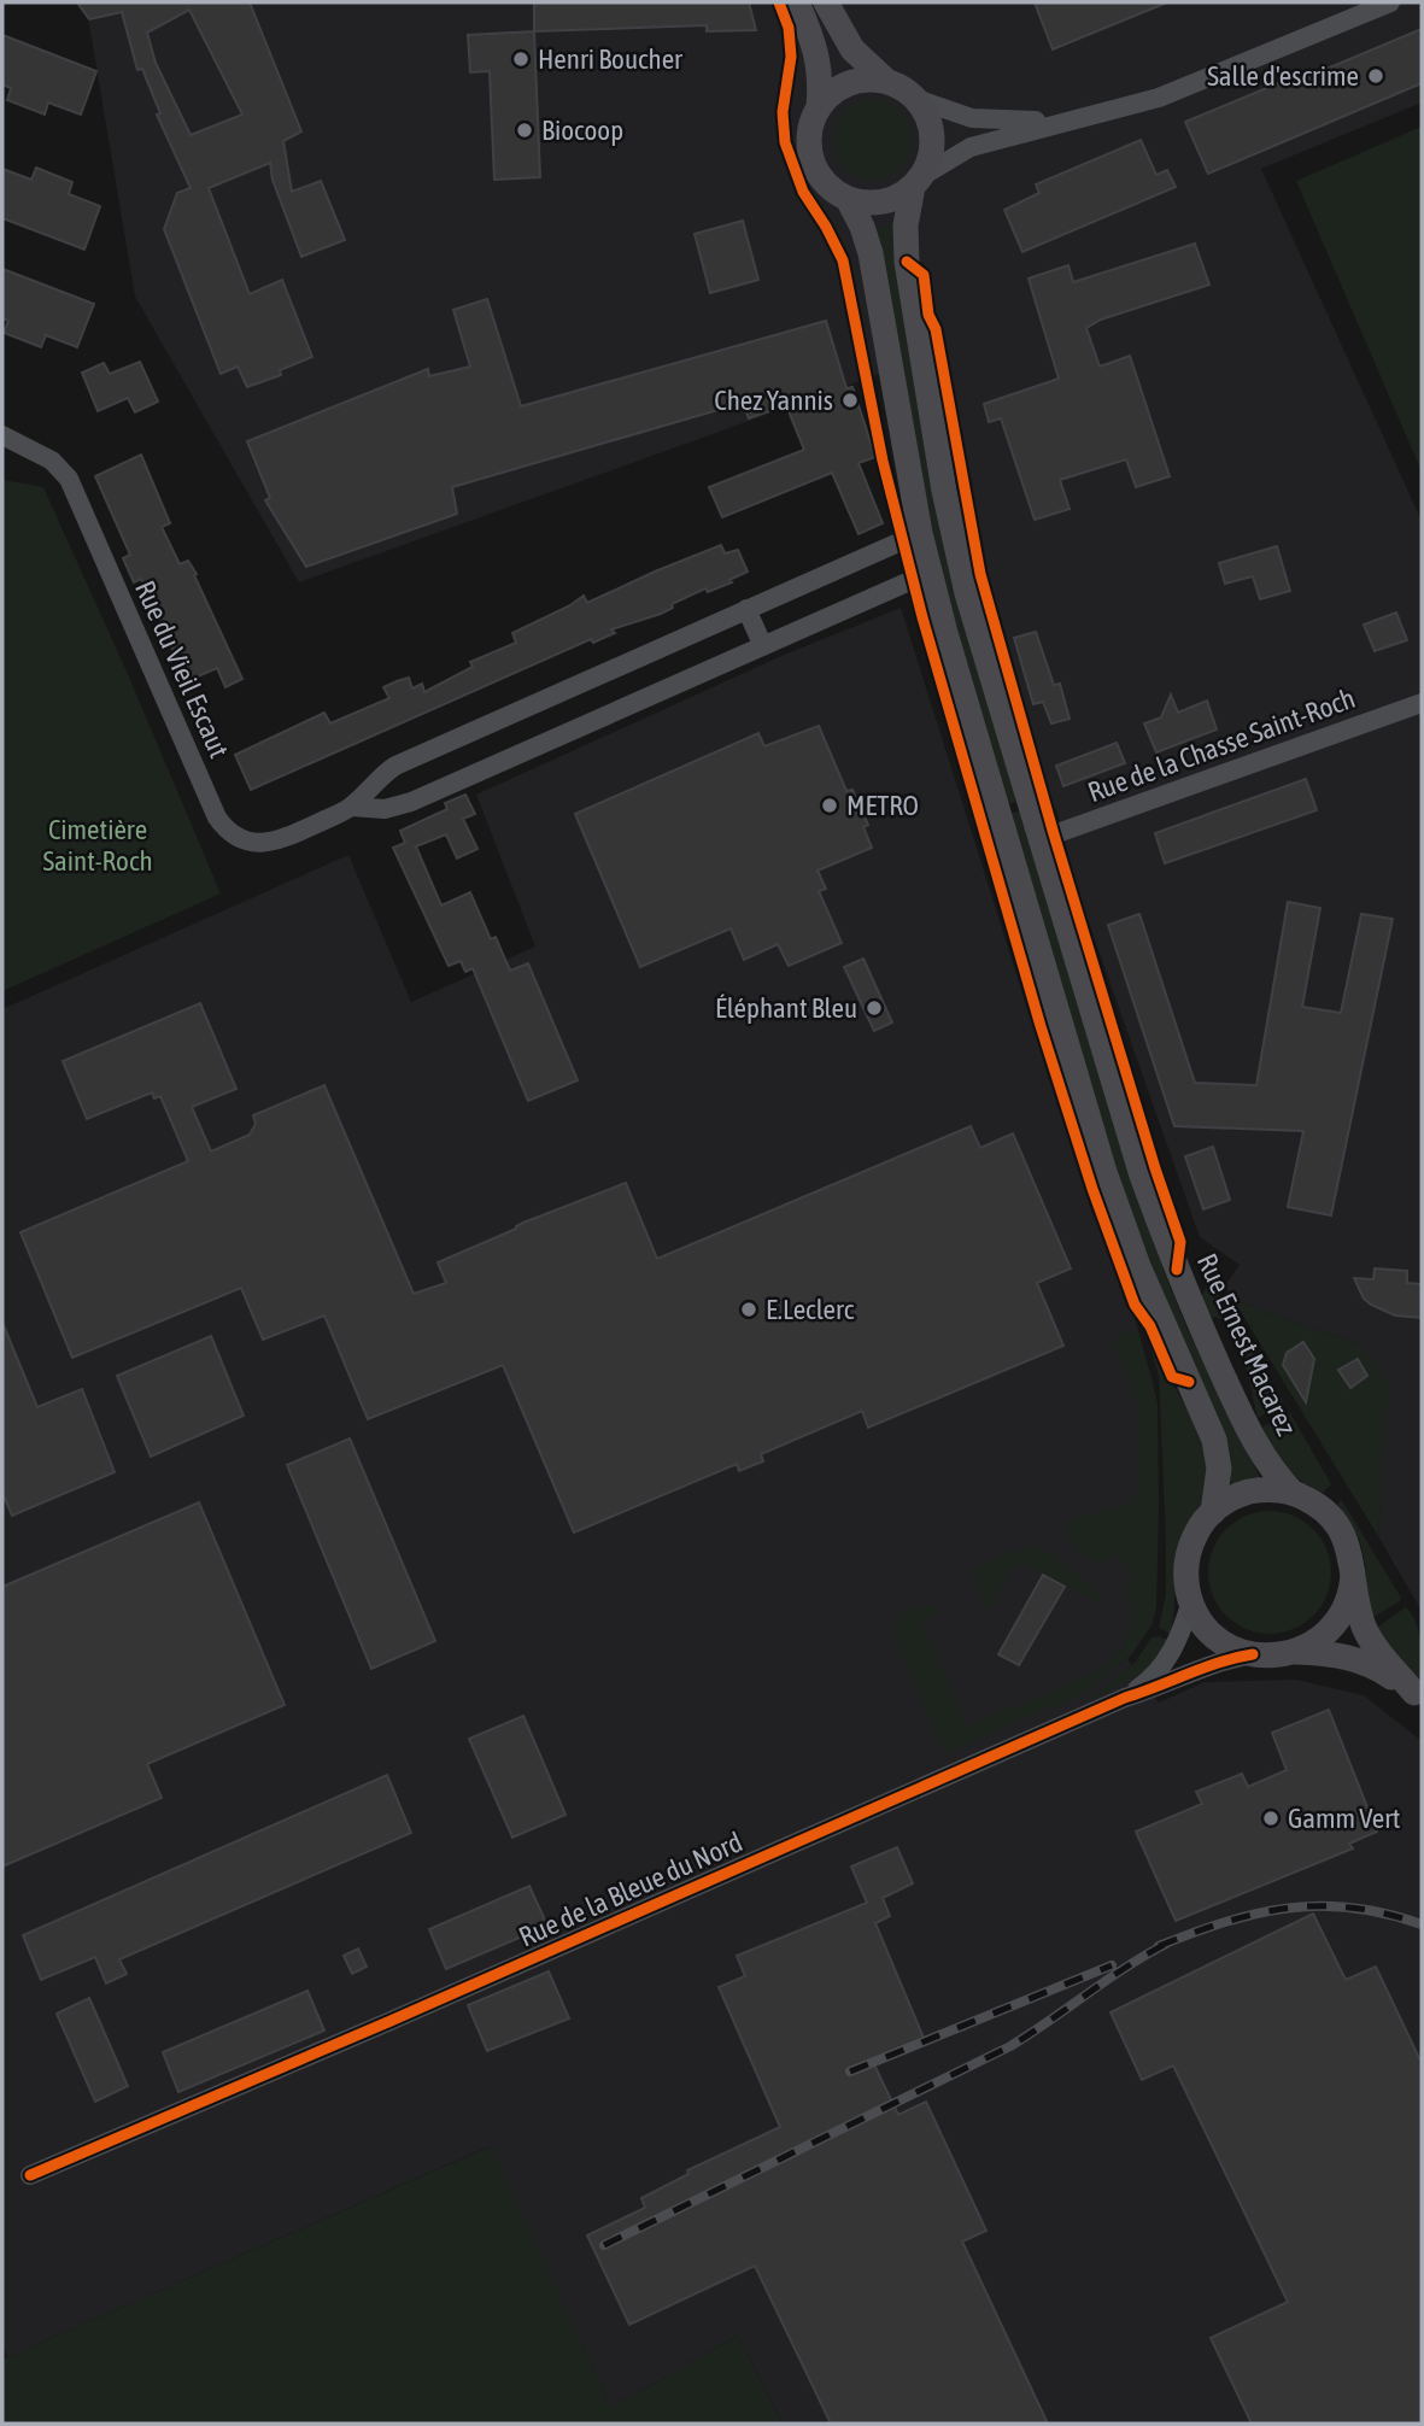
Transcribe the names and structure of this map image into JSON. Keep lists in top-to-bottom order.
{
  "streets": {
    "main road": ["Rue Ernest Macarez"],
    "street": ["Rue du Vieil Escaut", "Rue de la Chasse Saint-Roch", "Rue de la Bleue du Nord"]
  },
  "crossings": [
    ["Rue de la Chasse Saint-Roch", "Rue Ernest Macarez"],
    ["Rue Ernest Macarez", "Rue de la Bleue du Nord"]
  ],
  "parks": ["Cimetière Saint-Roch"],
  "places": [
    "Henri Boucher",
    "Salle d'escrime",
    "Biocoop",
    "Chez Yannis",
    "METRO",
    "Éléphant Bleu",
    "E.Leclerc",
    "Gamm Vert"
  ]
}
